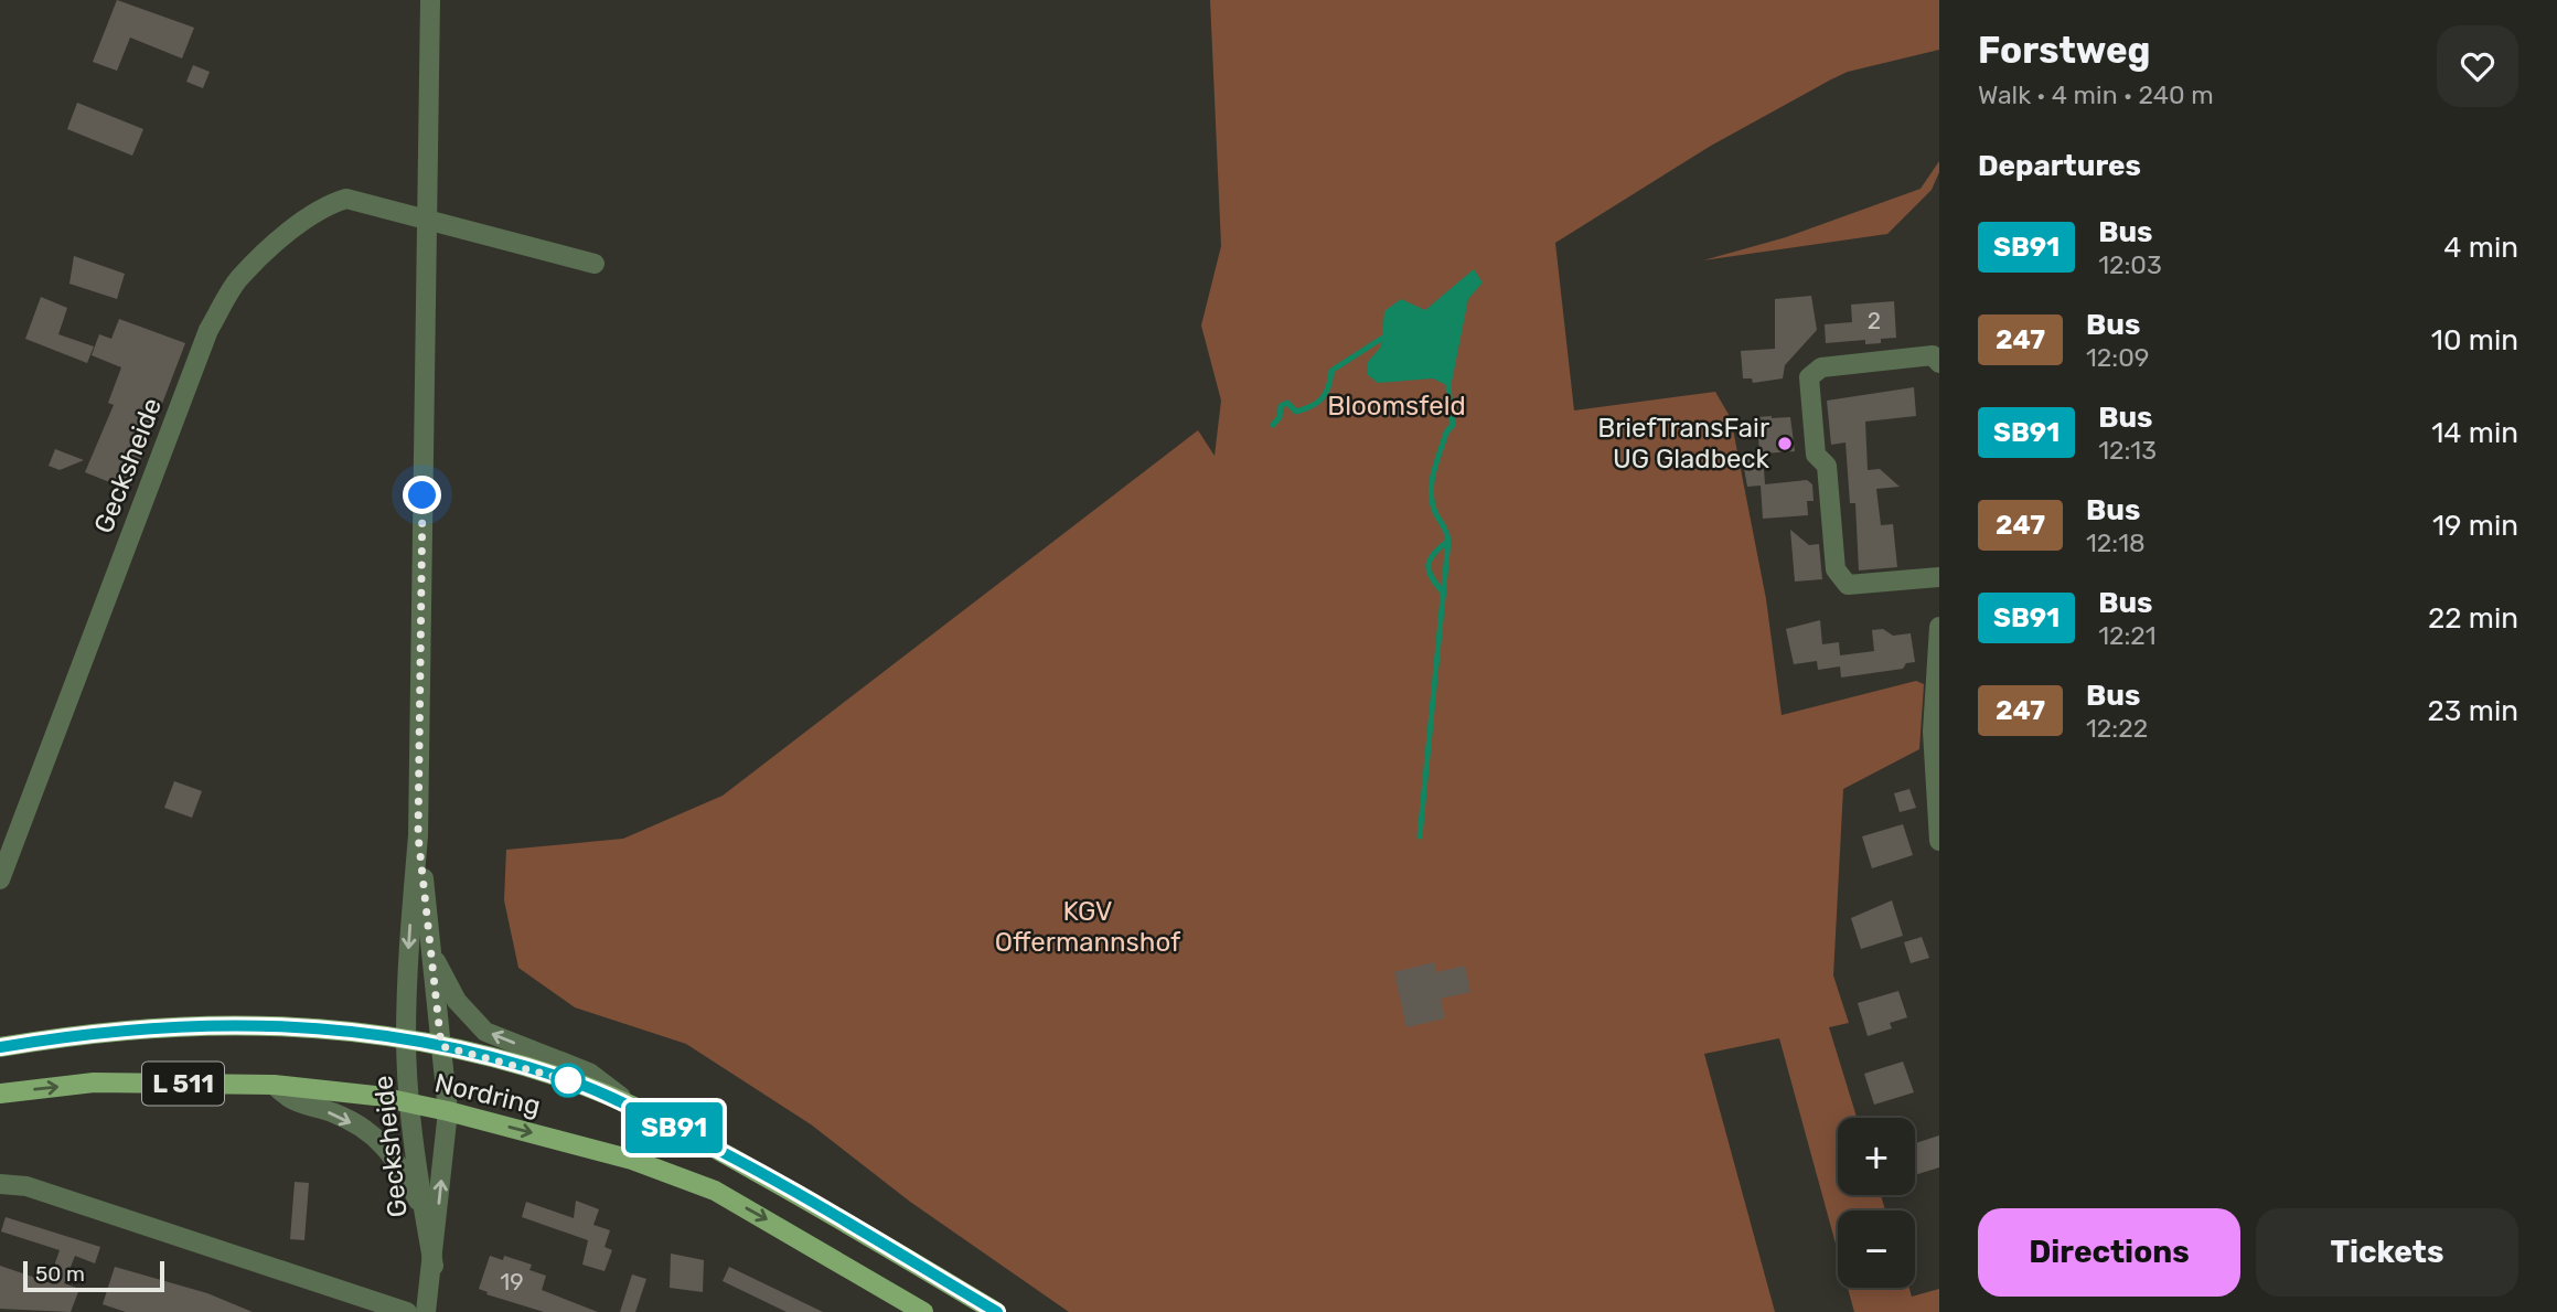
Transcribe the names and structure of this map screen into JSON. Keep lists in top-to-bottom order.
{
  "streets": {
    "main road": ["L 511", "Nordring"],
    "street": ["Gecksheide"]
  },
  "crossings": [
    ["Gecksheide", "Nordring"]
  ],
  "parks": ["Bloomsfeld", "KGV Offermannshof"],
  "places": ["BriefTransFair UG Gladbeck"],
  "lines": ["bus line SB91"],
  "house_numbers": ["2", "19"],
  "scale_bar": "50 m",
  "page": {
    "on_map": "SB91",
    "heading": [
      ["Forstweg", "Walk · 4 min · 240 m"],
      "Departures"
    ],
    "list": [
      {
        "mark": "SB91",
        "name": "Bus",
        "note": "12:03",
        "value": "4 min"
      },
      {
        "mark": "247",
        "name": "Bus",
        "note": "12:09",
        "value": "10 min"
      },
      {
        "mark": "SB91",
        "name": "Bus",
        "note": "12:13",
        "value": "14 min"
      },
      {
        "mark": "247",
        "name": "Bus",
        "note": "12:18",
        "value": "19 min"
      },
      {
        "mark": "SB91",
        "name": "Bus",
        "note": "12:21",
        "value": "22 min"
      },
      {
        "mark": "247",
        "name": "Bus",
        "note": "12:22",
        "value": "23 min"
      }
    ],
    "map_buttons": ["+", "−"],
    "buttons": ["Directions", "Tickets"],
    "scale": "50 m"
  }
}
